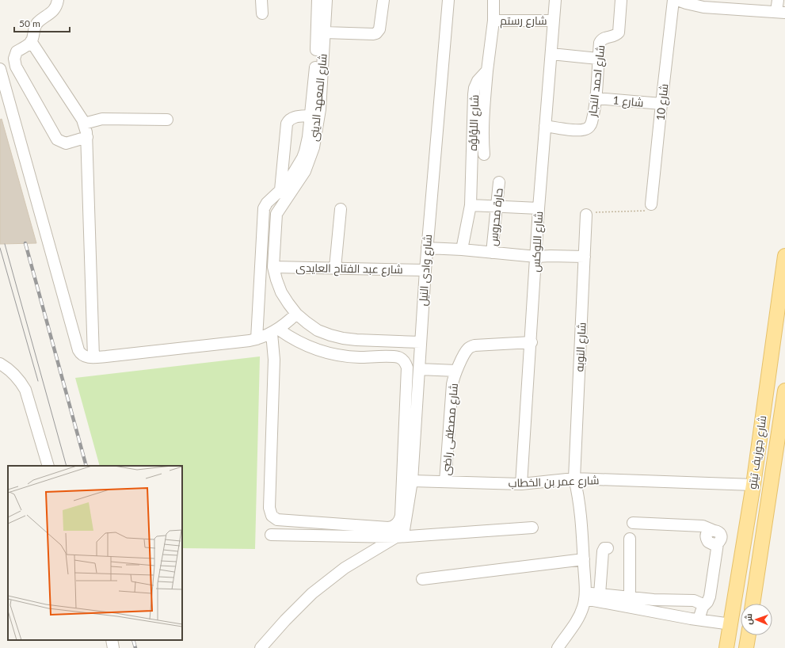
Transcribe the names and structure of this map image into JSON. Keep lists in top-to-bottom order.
{
  "streets": {
    "main road": ["شارع جوزيف تيتو"],
    "street": [
      "شارع رستم",
      "شارع احمد النجار",
      "شارع المعهد الدينى",
      "شارع 1",
      "شارع 10",
      "شارع اللؤلؤه",
      "حارة محروس",
      "شارع اللوكس",
      "شارع عبد الفتاح العايدى",
      "شارع وادى النيل",
      "شارع النوبه",
      "شارع مصطفى راضى",
      "شارع عمر بن الخطاب"
    ]
  },
  "crossings": [
    ["شارع رستم", "شارع اللوكس"],
    ["شارع احمد النجار", "شارع 1"],
    ["شارع احمد النجار", "شارع اللوكس"],
    ["شارع المعهد الدينى", "شارع عبد الفتاح العايدى"],
    ["شارع المعهد الدينى", "شارع وادى النيل"],
    ["شارع 1", "شارع 10"],
    ["شارع اللوكس", "شارع مصطفى راضى"],
    ["شارع اللوكس", "شارع عمر بن الخطاب"],
    ["شارع عبد الفتاح العايدى", "شارع وادى النيل"],
    ["شارع وادى النيل", "شارع عمر بن الخطاب"],
    ["شارع النوبه", "شارع عمر بن الخطاب"],
    ["شارع مصطفى راضى", "شارع عمر بن الخطاب"],
    ["شارع جوزيف تيتو", "شارع عمر بن الخطاب"]
  ],
  "scale_bar": "50 m",
  "north": "left"
}
